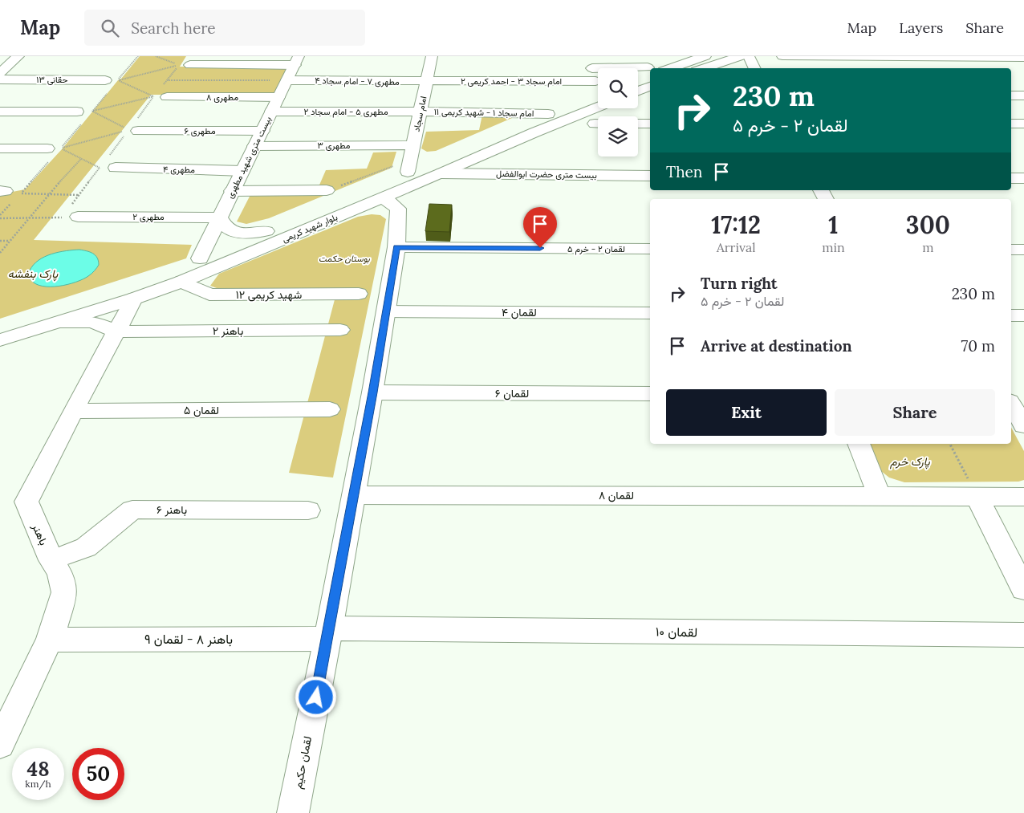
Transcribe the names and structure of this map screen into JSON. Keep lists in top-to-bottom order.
{
  "streets": {
    "street": [
      "حقانی ۱۳",
      "مطهری ۷ - امام سجاد ۴",
      "امام سجاد ۳ - احمد کریمی ۲",
      "مطهری ۸",
      "مطهری ۵ - امام سجاد ۲",
      "امام سجاد ۱ - شهید کریمی ۱۱",
      "امام سجاد",
      "مطهری ۶",
      "مطهری ۳",
      "بیست متری شهید مطهری",
      "مطهری ۴",
      "بیست متری حضرت ابوالفضل",
      "مطهری ۲",
      "بلوار شهید کریمی",
      "لقمان ۲ - خرم ۵",
      "شهید کریمی ۱۲",
      "لقمان ۴",
      "باهنر ۲",
      "لقمان ۶",
      "لقمان ۵",
      "لقمان ۸",
      "باهنر ۶",
      "باهنر",
      "لقمان ۱۰",
      "باهنر ۸ - لقمان ۹",
      "لقمان حکیم"
    ]
  },
  "crossings": [
    ["مطهری ۷ - امام سجاد ۴", "امام سجاد ۳ - احمد کریمی ۲"],
    ["مطهری ۷ - امام سجاد ۴", "امام سجاد"],
    ["مطهری ۷ - امام سجاد ۴", "بیست متری شهید مطهری"],
    ["امام سجاد ۳ - احمد کریمی ۲", "امام سجاد"],
    ["مطهری ۸", "بیست متری شهید مطهری"],
    ["مطهری ۵ - امام سجاد ۲", "امام سجاد ۱ - شهید کریمی ۱۱"],
    ["مطهری ۵ - امام سجاد ۲", "امام سجاد"],
    ["مطهری ۵ - امام سجاد ۲", "بیست متری شهید مطهری"],
    ["امام سجاد ۱ - شهید کریمی ۱۱", "امام سجاد"],
    ["امام سجاد ۱ - شهید کریمی ۱۱", "بلوار شهید کریمی"],
    ["امام سجاد", "مطهری ۳"],
    ["امام سجاد", "بلوار شهید کریمی"],
    ["مطهری ۶", "بیست متری شهید مطهری"],
    ["مطهری ۳", "بیست متری شهید مطهری"],
    ["بیست متری شهید مطهری", "مطهری ۴"],
    ["بیست متری شهید مطهری", "مطهری ۲"],
    ["بیست متری شهید مطهری", "بلوار شهید کریمی"],
    ["بیست متری حضرت ابوالفضل", "بلوار شهید کریمی"],
    ["بلوار شهید کریمی", "شهید کریمی ۱۲"],
    ["بلوار شهید کریمی", "باهنر"],
    ["بلوار شهید کریمی", "لقمان حکیم"],
    ["لقمان ۲ - خرم ۵", "لقمان حکیم"],
    ["لقمان ۴", "لقمان حکیم"],
    ["باهنر ۲", "باهنر"],
    ["لقمان ۶", "لقمان حکیم"],
    ["لقمان ۵", "باهنر"],
    ["لقمان ۸", "لقمان حکیم"],
    ["باهنر ۶", "باهنر"],
    ["باهنر", "باهنر ۸ - لقمان ۹"],
    ["لقمان ۱۰", "باهنر ۸ - لقمان ۹"],
    ["لقمان ۱۰", "لقمان حکیم"],
    ["باهنر ۸ - لقمان ۹", "لقمان حکیم"]
  ],
  "parks": ["بوستان حکمت", "پارک بنفشه", "پارک خرم"],
  "page": {
    "header": "Map",
    "search": "Search here",
    "nav": ["Map", "Layers", "Share"],
    "turn": ["230 m", "لقمان ۲ - خرم ۵"],
    "then": "Then",
    "eta": [
      "17:12",
      "Arrival",
      "1",
      "min",
      "300",
      "m"
    ],
    "list": [
      {
        "name": "Turn right",
        "note": "لقمان ۲ - خرم ۵",
        "value": "230 m"
      },
      {
        "name": "Arrive at destination",
        "value": "70 m"
      }
    ],
    "buttons": ["Exit", "Share"],
    "speed": "48 km/h",
    "limit": "50"
  }
}
